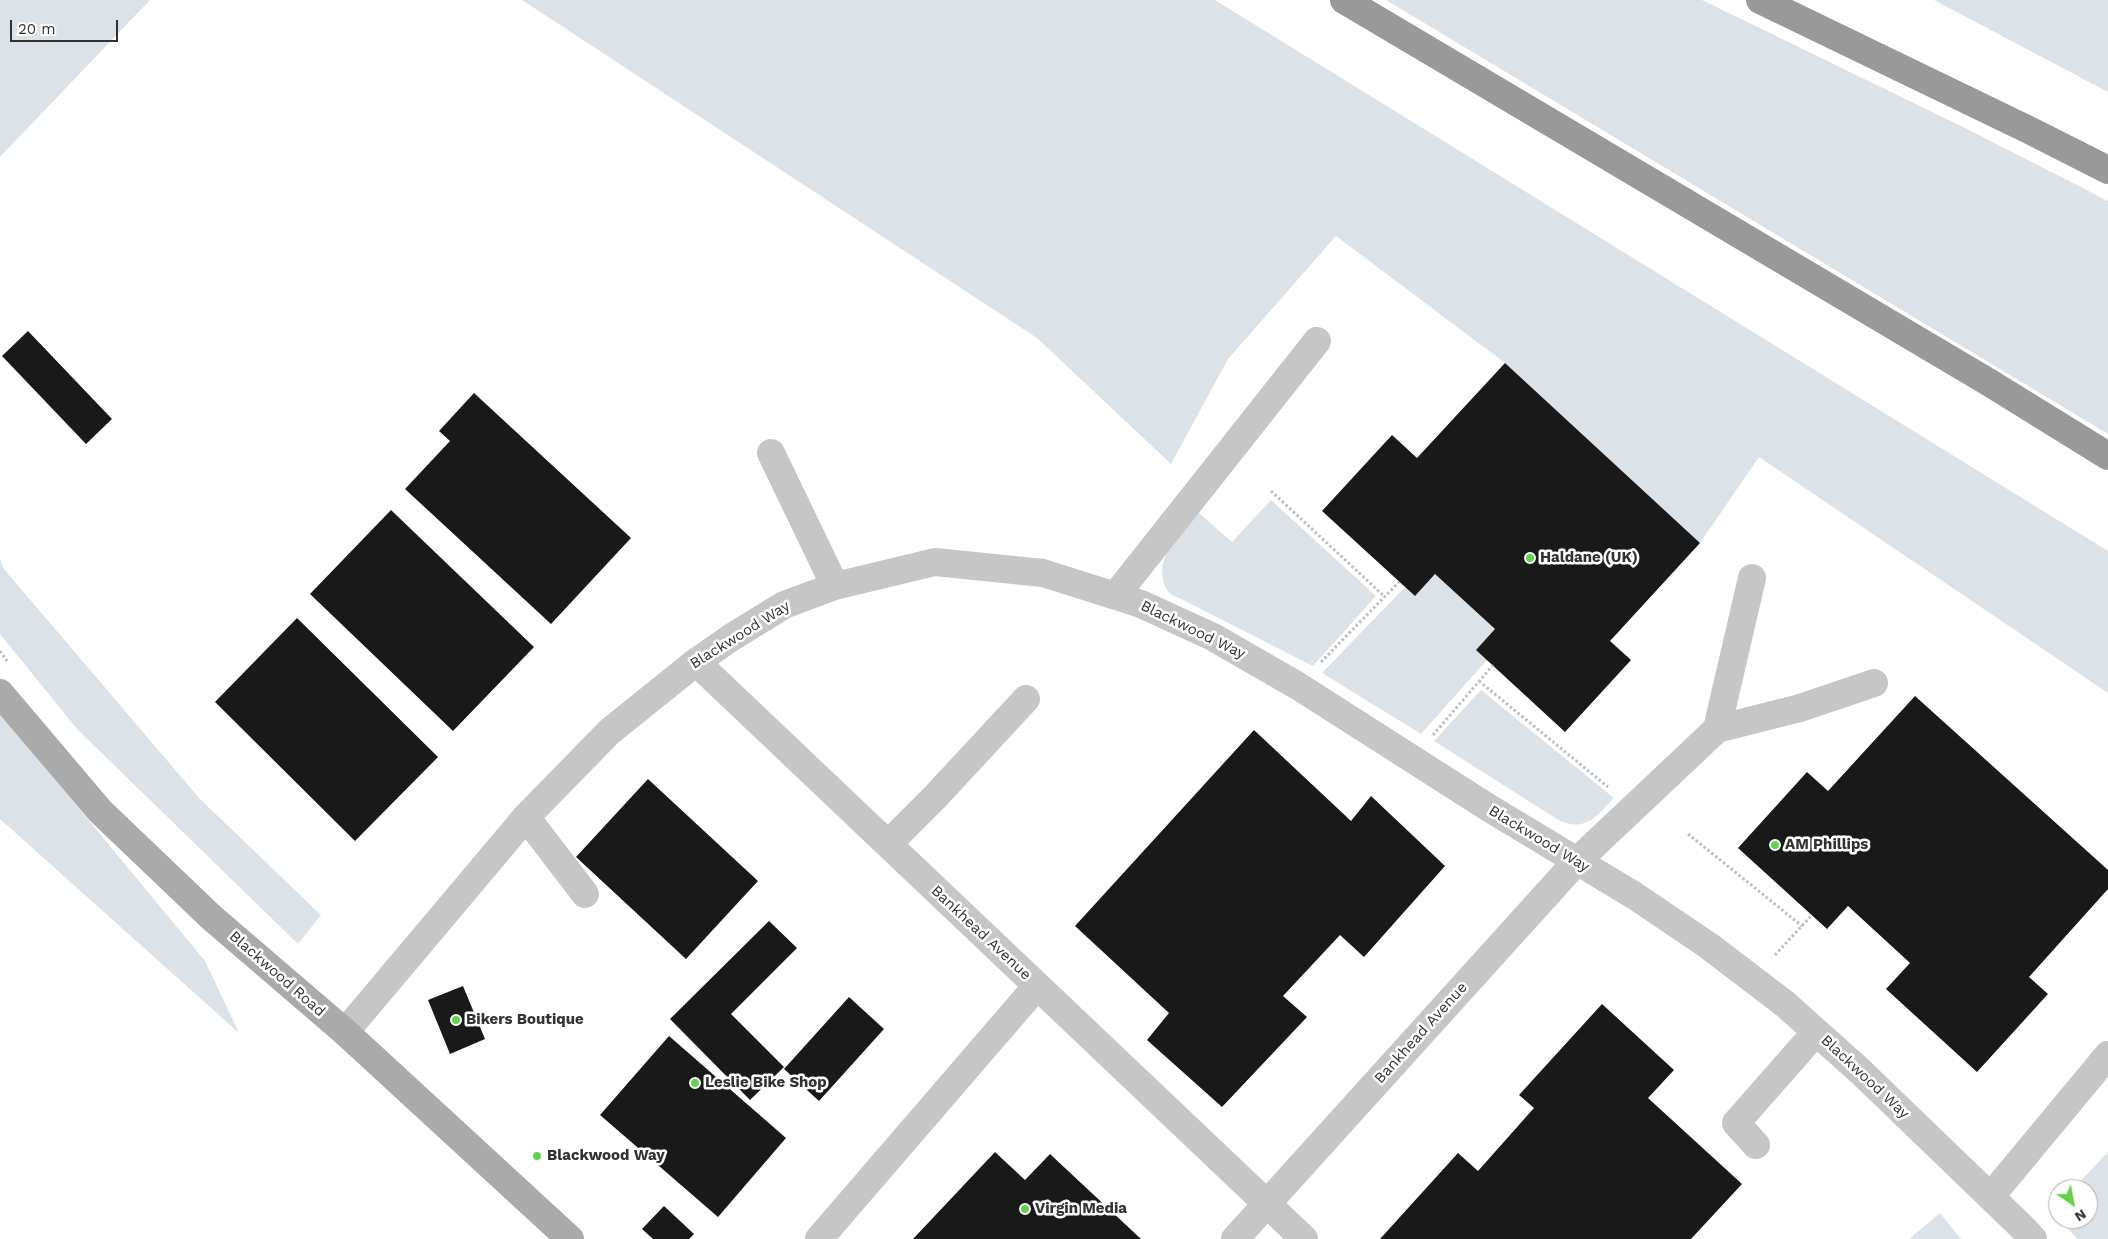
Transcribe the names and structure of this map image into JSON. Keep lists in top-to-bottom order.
{
  "streets": {
    "main road": ["Blackwood Road"],
    "street": ["Blackwood Way", "Bankhead Avenue"]
  },
  "crossings": [
    ["Blackwood Way", "Bankhead Avenue"],
    ["Blackwood Way", "Blackwood Road"]
  ],
  "places": [
    "Haldane (UK)",
    "AM Phillips",
    "Bikers Boutique",
    "Leslie Bike Shop",
    "Blackwood Way",
    "Virgin Media"
  ],
  "scale_bar": "20 m",
  "north": "bottom right"
}
